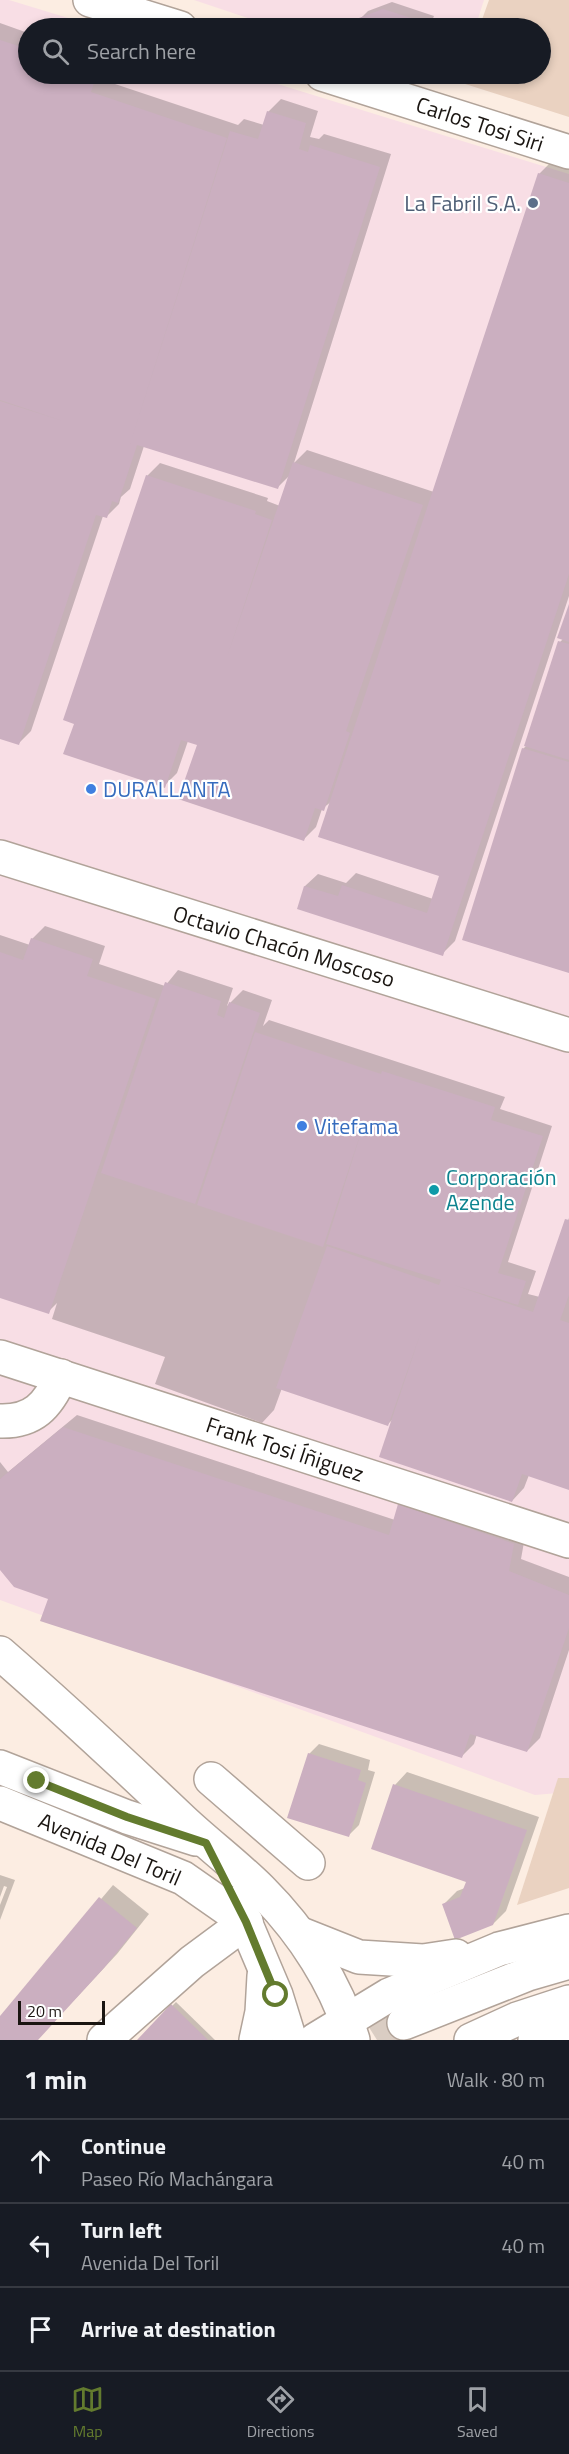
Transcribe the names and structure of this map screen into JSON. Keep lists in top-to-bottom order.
{
  "streets": {
    "main road": [
      "Carlos Tosi Siri",
      "Octavio Chacón Moscoso",
      "Frank Tosi Íñiguez",
      "Avenida Del Toril"
    ]
  },
  "places": [
    "La Fabril S.A.",
    "DURALLANTA",
    "Vitefama",
    "Corporación Azende"
  ],
  "scale_bar": "20 m",
  "page": {
    "search": "Search here",
    "scale": "20 m",
    "heading": ["1 min", "Walk · 80 m"],
    "list": [
      ["Continue", "Paseo Río Machángara", "40 m"],
      ["Turn left", "Avenida Del Toril", "40 m"],
      "Arrive at destination"
    ],
    "nav": ["Map", "Directions", "Saved"]
  }
}
